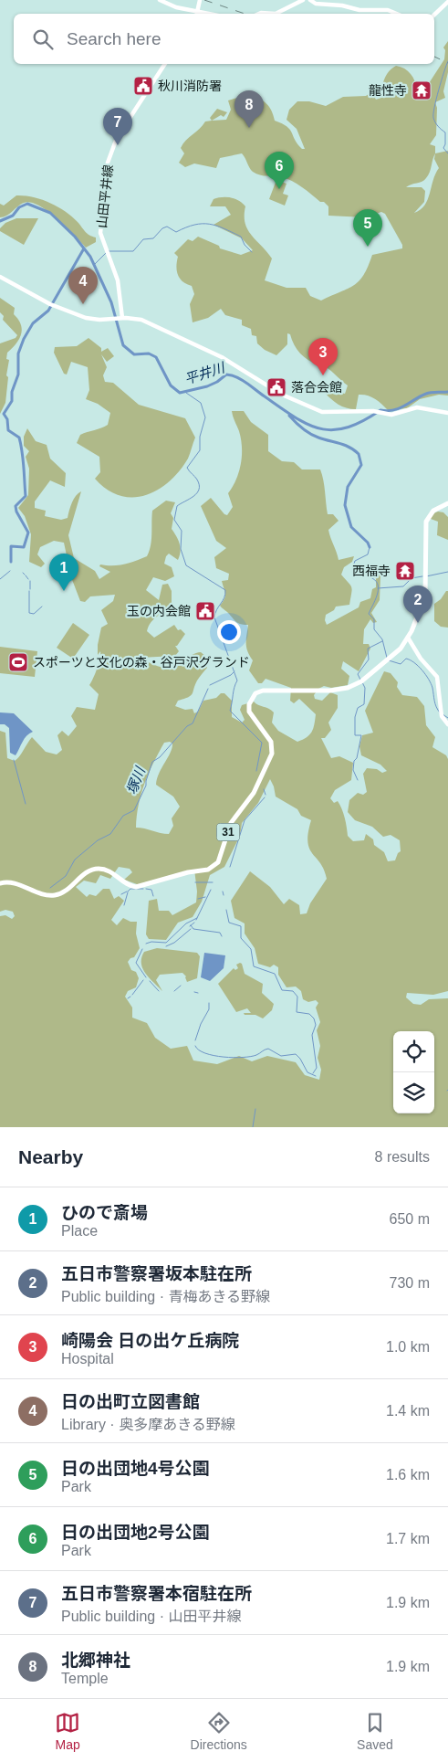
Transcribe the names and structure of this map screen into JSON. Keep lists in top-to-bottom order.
{
  "streets": {
    "main road": ["山田平井線", "31"]
  },
  "water": ["平井川", "塚川"],
  "places": {
    "public building": ["秋川消防署", "落合会館", "玉の内会館"],
    "temple": ["龍性寺", "西福寺"],
    "sports": ["スポーツと文化の森・谷戸沢グランド"]
  },
  "page": {
    "search": "Search here",
    "pins": [
      "8",
      "7",
      "6",
      "5",
      "4",
      "3",
      "1",
      "2"
    ],
    "heading": ["Nearby", "8 results"],
    "list": [
      {
        "mark": "1",
        "name": "ひので斎場",
        "note": "Place",
        "value": "650 m"
      },
      {
        "mark": "2",
        "name": "五日市警察署坂本駐在所",
        "note": "Public building · 青梅あきる野線",
        "value": "730 m"
      },
      {
        "mark": "3",
        "name": "崎陽会 日の出ケ丘病院",
        "note": "Hospital",
        "value": "1.0 km"
      },
      {
        "mark": "4",
        "name": "日の出町立図書館",
        "note": "Library · 奥多摩あきる野線",
        "value": "1.4 km"
      },
      {
        "mark": "5",
        "name": "日の出団地4号公園",
        "note": "Park",
        "value": "1.6 km"
      },
      {
        "mark": "6",
        "name": "日の出団地2号公園",
        "note": "Park",
        "value": "1.7 km"
      },
      {
        "mark": "7",
        "name": "五日市警察署本宿駐在所",
        "note": "Public building · 山田平井線",
        "value": "1.9 km"
      },
      {
        "mark": "8",
        "name": "北郷神社",
        "note": "Temple",
        "value": "1.9 km"
      }
    ],
    "nav": ["Map", "Directions", "Saved"]
  }
}
